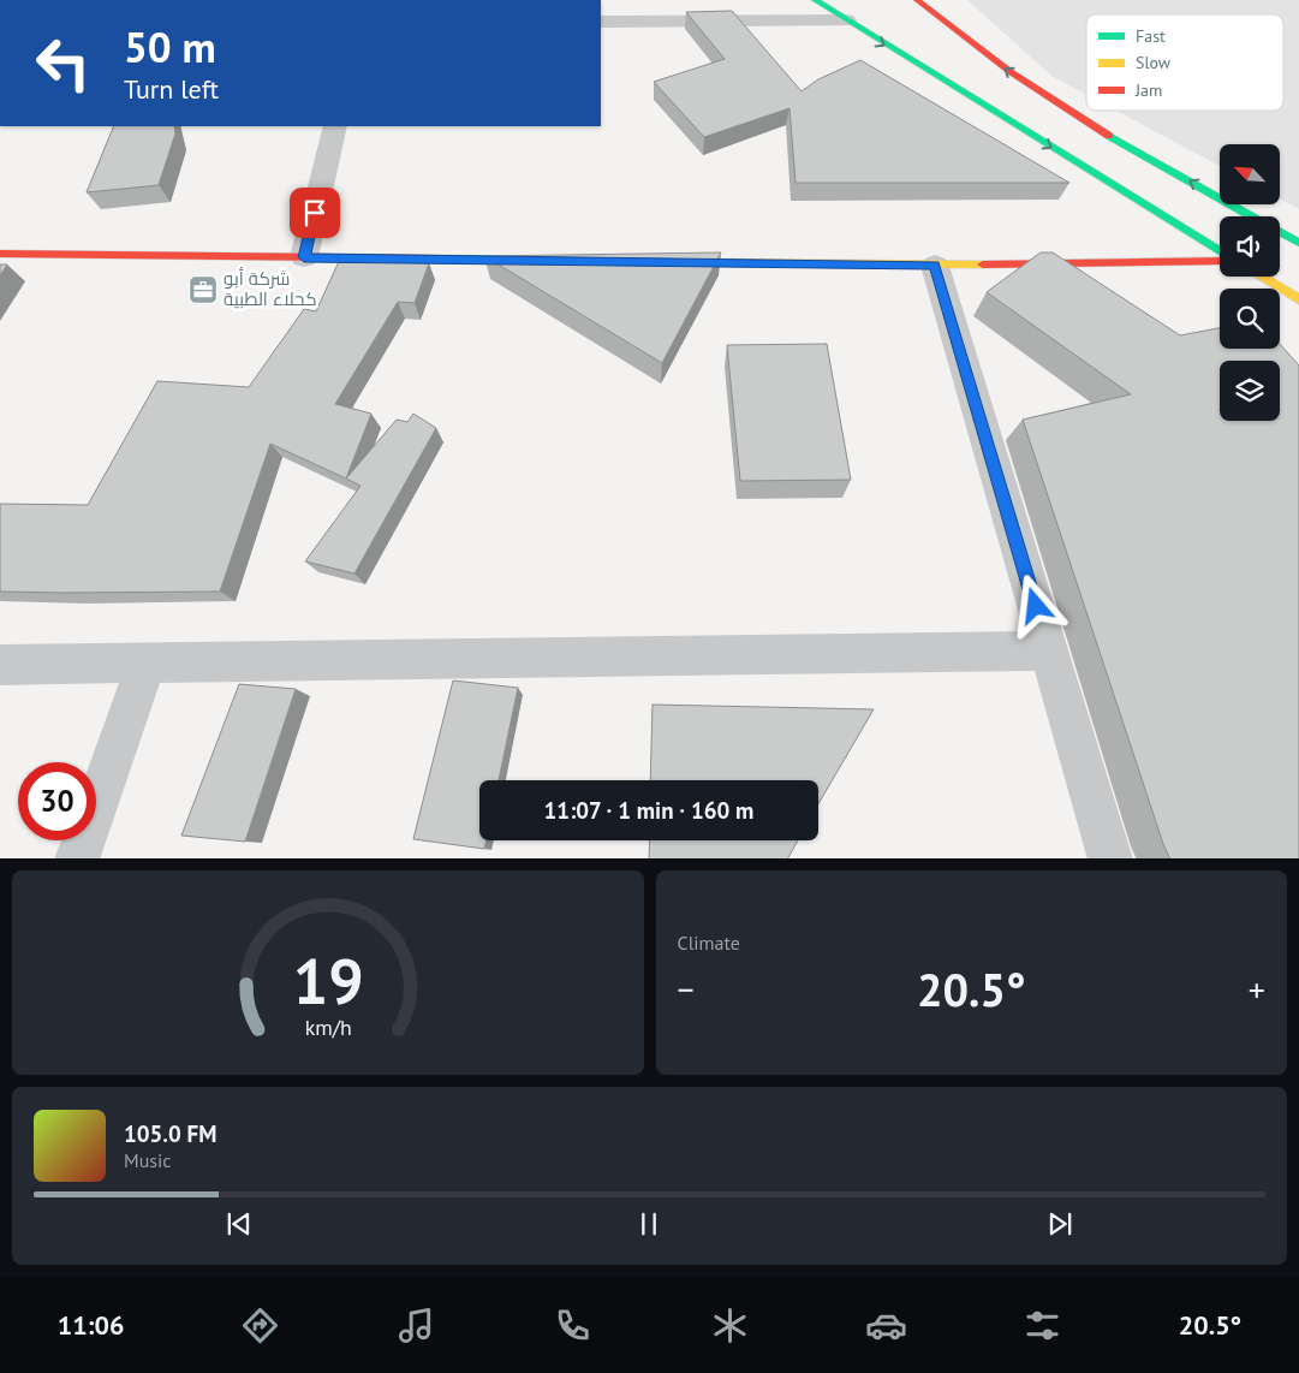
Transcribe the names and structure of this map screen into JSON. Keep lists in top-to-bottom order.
{
  "places": {
    "office": ["شركة أبو كحلاء الطبية"]
  },
  "legend": ["Fast", "Slow", "Jam"],
  "north": "top left",
  "page": {
    "turn": ["50 m", "Turn left"],
    "limit": "30",
    "trip": "11:07 · 1 min · 160 m",
    "tile": "Climate",
    "heat": ["−", "20.5°", "+"],
    "song": ["105.0 FM", "Music"],
    "tabs": ["11:06", "20.5°"],
    "gauge": ["19", "km/h"]
  }
}
